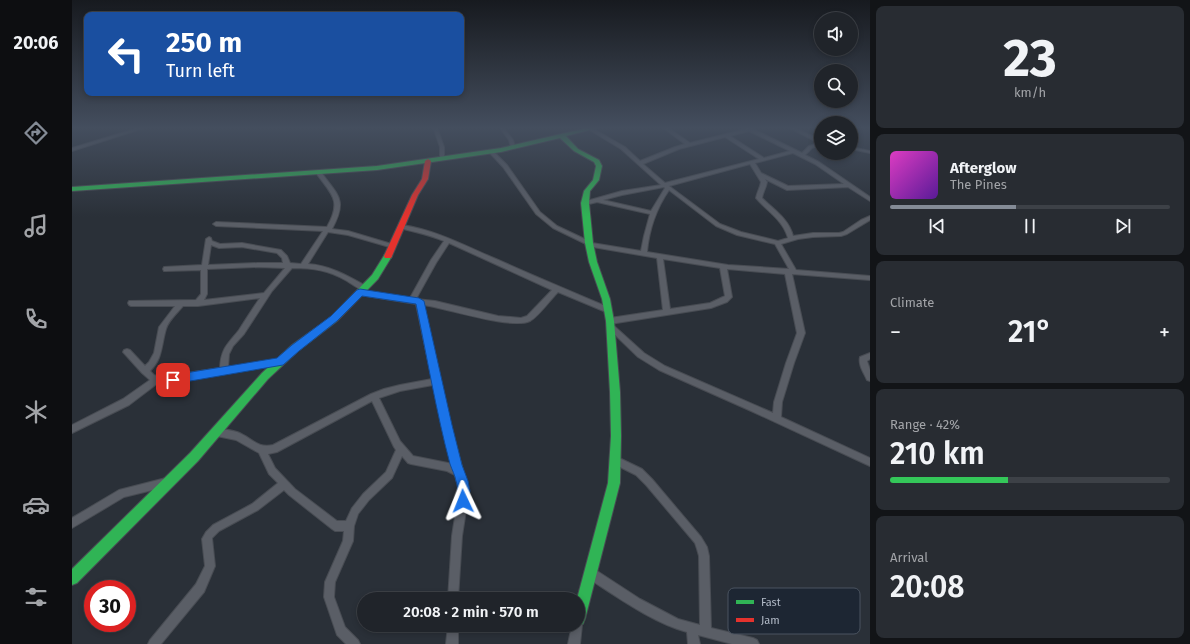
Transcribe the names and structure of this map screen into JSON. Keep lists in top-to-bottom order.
{
  "legend": ["Fast", "Jam"],
  "page": {
    "tabs": "20:06",
    "tile": [
      ["23", "km/h"],
      "Climate",
      ["Range · 42%", "210 km"],
      ["Arrival", "20:08"]
    ],
    "turn": ["250 m", "Turn left"],
    "song": ["Afterglow", "The Pines"],
    "heat": ["−", "21°", "+"],
    "limit": "30",
    "trip": "20:08 · 2 min · 570 m"
  }
}
